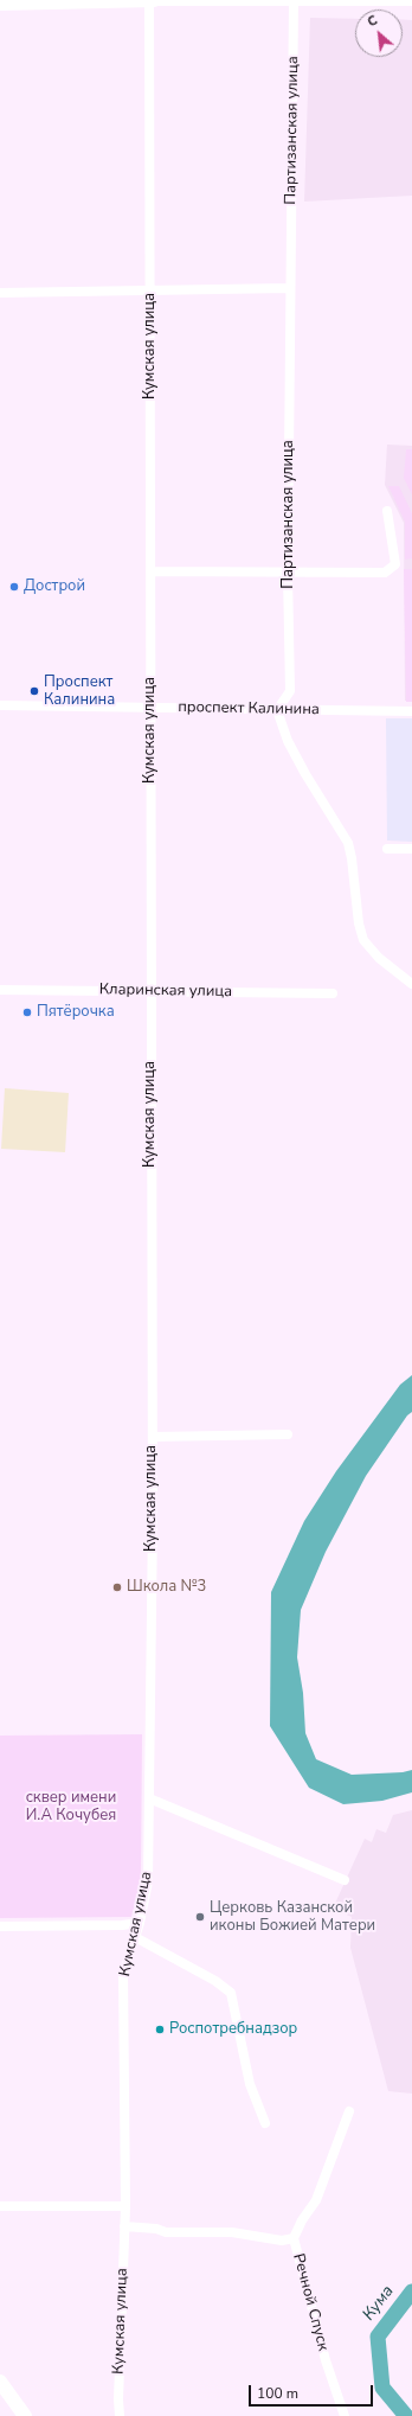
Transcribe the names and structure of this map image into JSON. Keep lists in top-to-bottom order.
{
  "streets": {
    "street": [
      "Партизанская улица",
      "Кумская улица",
      "проспект Калинина",
      "Кларинская улица",
      "Речной Спуск"
    ]
  },
  "crossings": [
    ["Партизанская улица", "проспект Калинина"],
    ["Кумская улица", "проспект Калинина"],
    ["Кумская улица", "Кларинская улица"]
  ],
  "water": ["Кума"],
  "parks": ["сквер имени И.А Кочубея"],
  "places": [
    "Дострой",
    "Проспект Калинина",
    "Пятёрочка",
    "Школа №3",
    "Церковь Казанской иконы Божией Матери",
    "Роспотребнадзор"
  ],
  "scale_bar": "100 m",
  "north": "top left"
}
